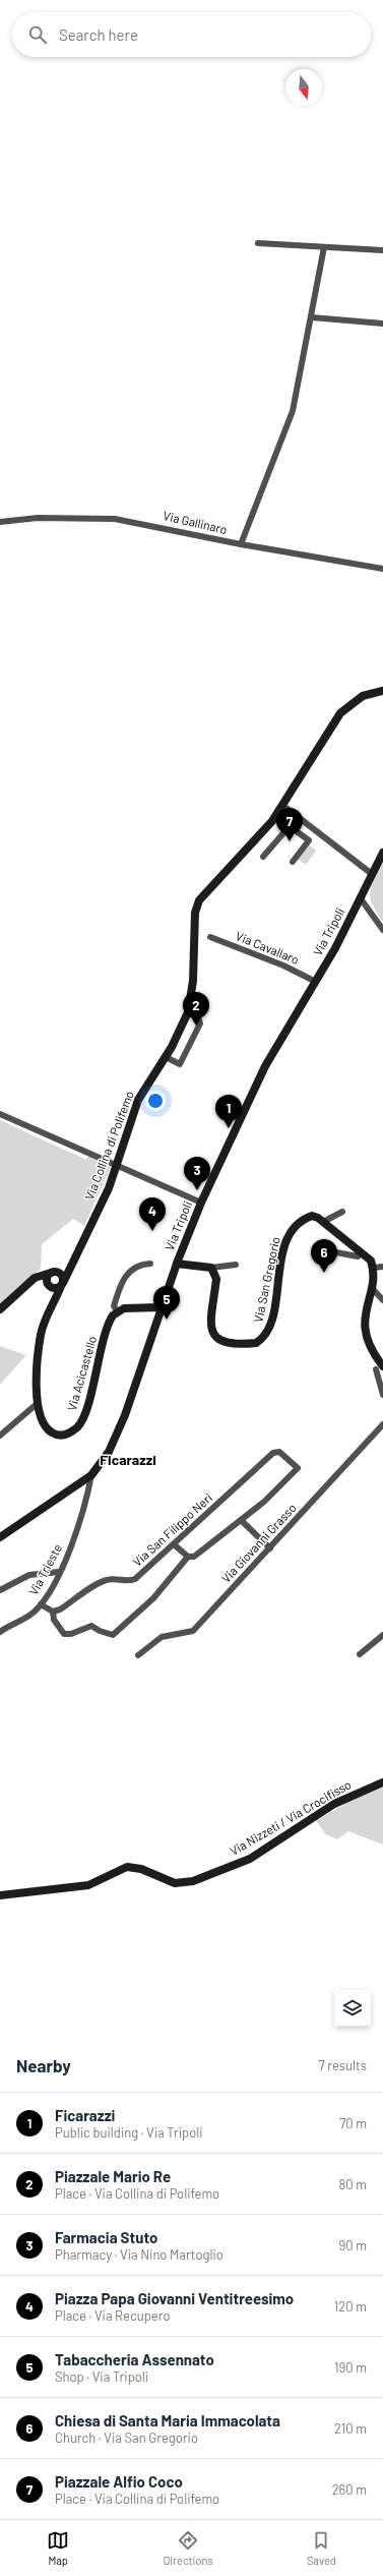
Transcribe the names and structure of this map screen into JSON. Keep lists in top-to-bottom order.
{
  "streets": {
    "street": [
      "Via Gallinaro",
      "Via Tripoli",
      "Via Cavallaro",
      "Via Collina di Polifemo",
      "Via San Gregorio",
      "Via Acicastello",
      "Via San Filippo Neri",
      "Via Giovanni Grasso",
      "Via Trieste",
      "Via Nizzeti / Via Crocifisso"
    ]
  },
  "crossings": [
    ["Via Tripoli", "Via Cavallaro"],
    ["Via Tripoli", "Via Trieste"],
    ["Via Collina di Polifemo", "Via Acicastello"]
  ],
  "districts": ["Ficarazzi"],
  "north": "bottom",
  "page": {
    "search": "Search here",
    "pins": [
      "7",
      "2",
      "1",
      "3",
      "4",
      "6",
      "5"
    ],
    "heading": ["Nearby", "7 results"],
    "list": [
      {
        "mark": "1",
        "name": "Ficarazzi",
        "note": "Public building · Via Tripoli",
        "value": "70 m"
      },
      {
        "mark": "2",
        "name": "Piazzale Mario Re",
        "note": "Place · Via Collina di Polifemo",
        "value": "80 m"
      },
      {
        "mark": "3",
        "name": "Farmacia Stuto",
        "note": "Pharmacy · Via Nino Martoglio",
        "value": "90 m"
      },
      {
        "mark": "4",
        "name": "Piazza Papa Giovanni Ventitreesimo",
        "note": "Place · Via Recupero",
        "value": "120 m"
      },
      {
        "mark": "5",
        "name": "Tabaccheria Assennato",
        "note": "Shop · Via Tripoli",
        "value": "190 m"
      },
      {
        "mark": "6",
        "name": "Chiesa di Santa Maria Immacolata",
        "note": "Church · Via San Gregorio",
        "value": "210 m"
      },
      {
        "mark": "7",
        "name": "Piazzale Alfio Coco",
        "note": "Place · Via Collina di Polifemo",
        "value": "260 m"
      }
    ],
    "nav": ["Map", "Directions", "Saved"]
  }
}
